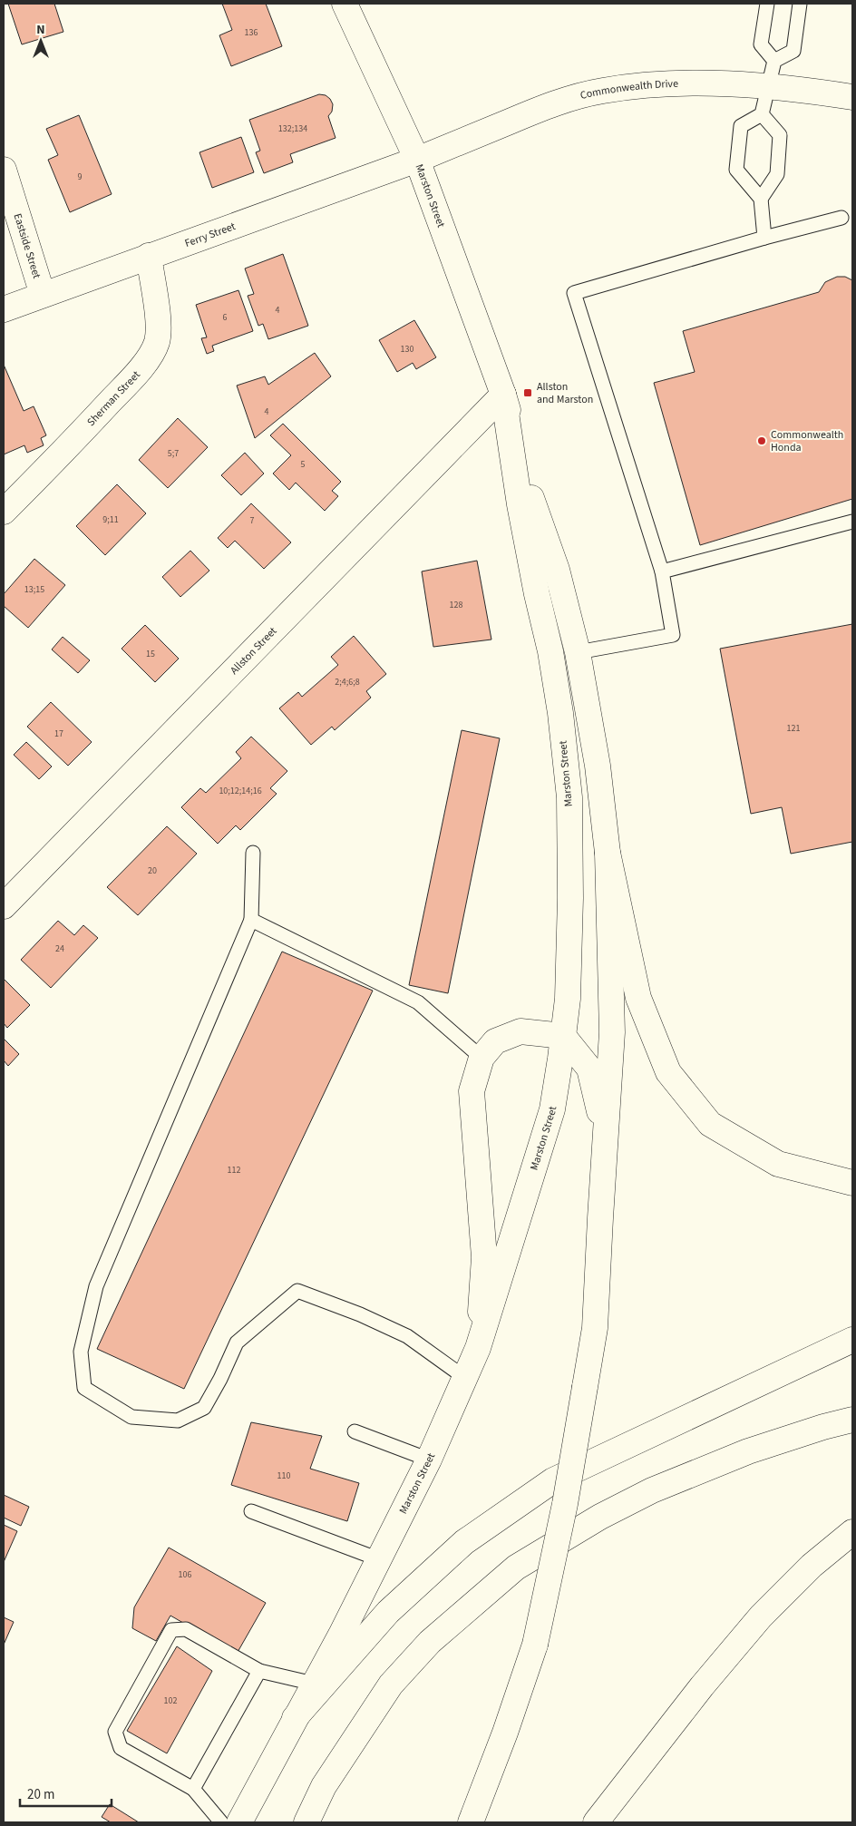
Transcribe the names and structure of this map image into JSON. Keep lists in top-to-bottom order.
{
  "streets": {
    "main road": [
      "Commonwealth Drive",
      "Marston Street",
      "Ferry Street",
      "Eastside Street",
      "Sherman Street",
      "Allston Street"
    ]
  },
  "crossings": [
    ["Commonwealth Drive", "Marston Street"],
    ["Commonwealth Drive", "Ferry Street"],
    ["Marston Street", "Ferry Street"],
    ["Marston Street", "Allston Street"],
    ["Ferry Street", "Eastside Street"],
    ["Ferry Street", "Sherman Street"]
  ],
  "places": {
    "transit": ["Allston and Marston"],
    "other": ["Commonwealth Honda"]
  },
  "house_numbers": [
    "136",
    "132;134",
    "9",
    "4",
    "6",
    "130",
    "4",
    "5;7",
    "5",
    "9;11",
    "7",
    "13;15",
    "128",
    "15",
    "2;4;6;8",
    "121",
    "17",
    "10;12;14;16",
    "20",
    "24",
    "112",
    "110",
    "106",
    "102"
  ],
  "scale_bar": "20 m",
  "north": "top"
}
